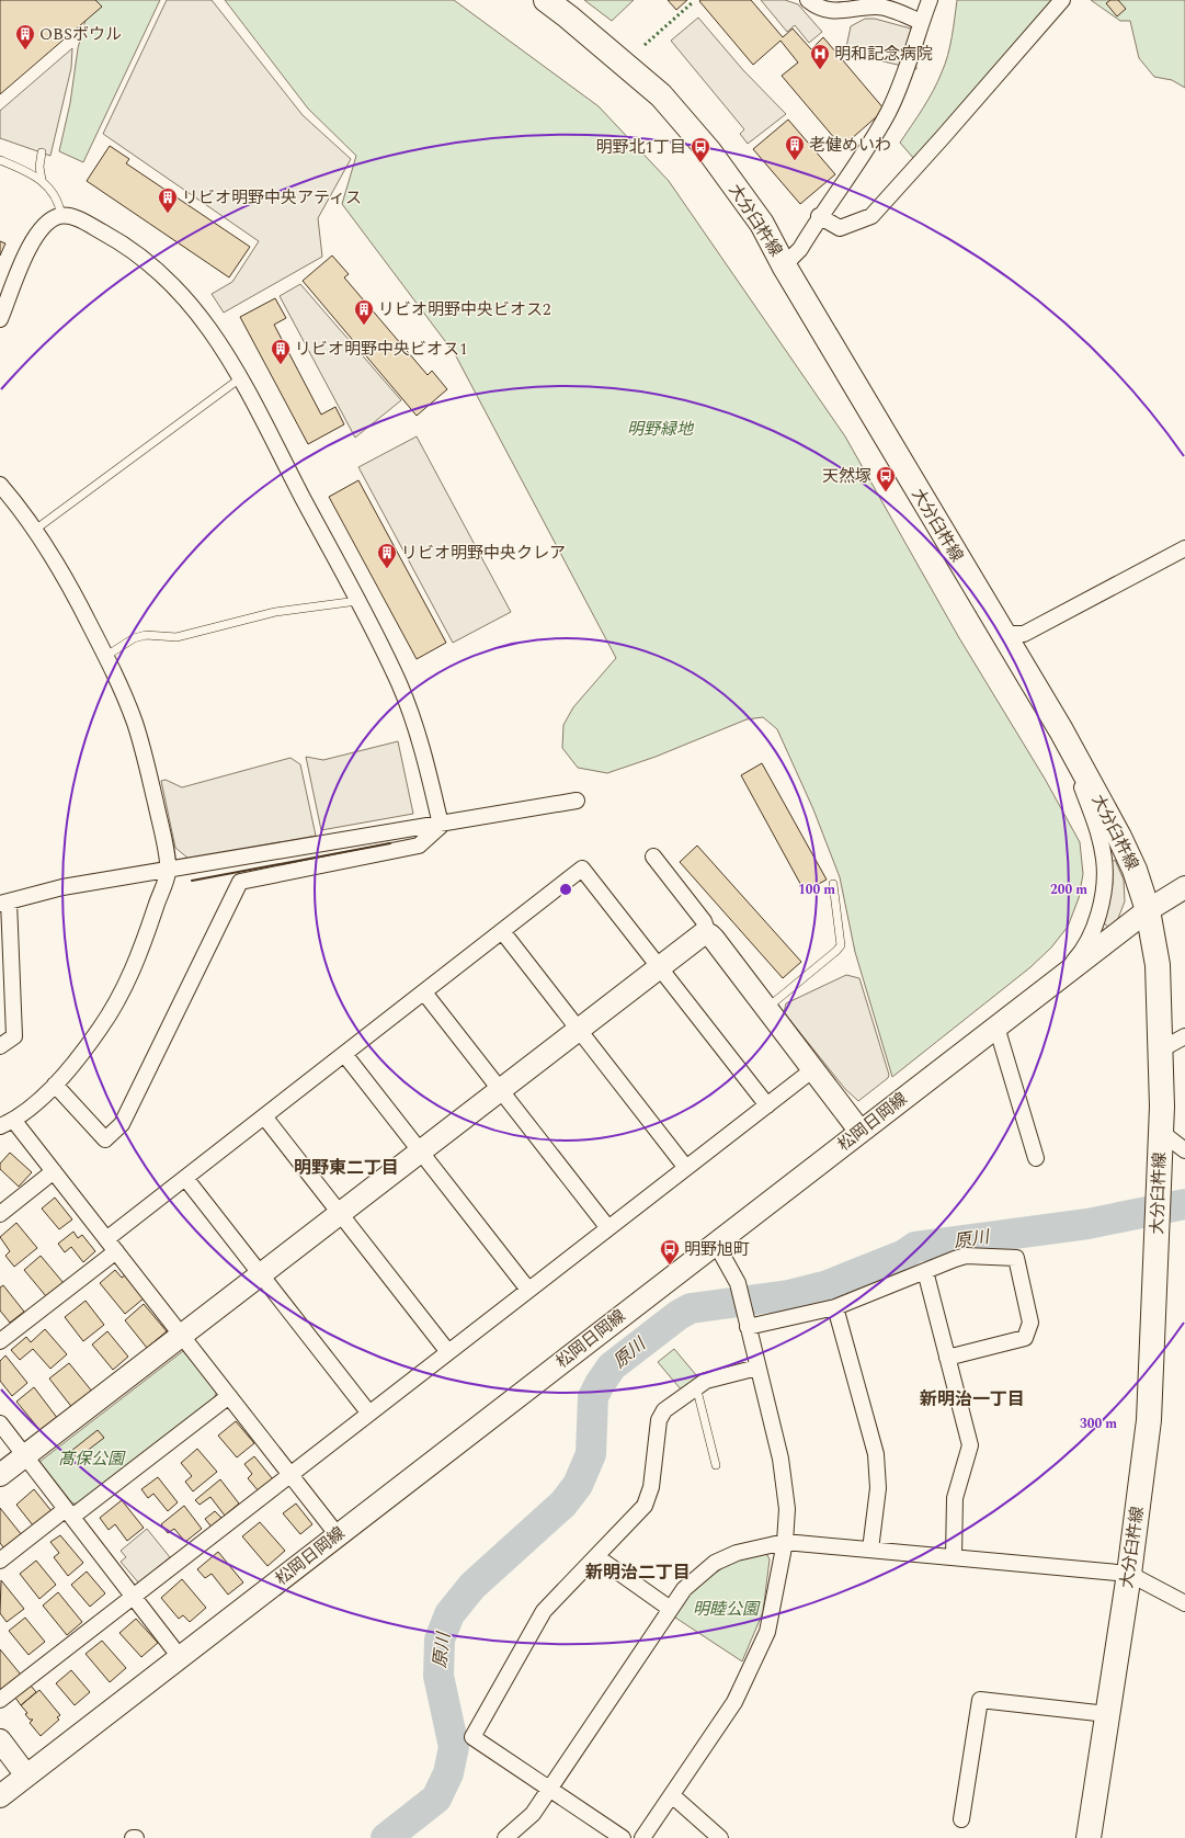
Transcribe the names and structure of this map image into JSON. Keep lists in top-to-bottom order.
{
  "streets": {
    "main road": ["大分臼杵線", "松岡日岡線"]
  },
  "crossings": [
    ["大分臼杵線", "松岡日岡線"]
  ],
  "districts": ["明野東二丁目", "新明治一丁目", "新明治二丁目"],
  "water": ["原川"],
  "parks": ["明野緑地", "髙保公園", "明睦公園"],
  "places": {
    "building": [
      "OBSボウル",
      "老健めいわ",
      "リビオ明野中央アティス",
      "リビオ明野中央ビオス2",
      "リビオ明野中央ビオス1",
      "リビオ明野中央クレア"
    ],
    "hospital": ["明和記念病院"],
    "bus stop": ["明野北1丁目", "天然塚", "明野旭町"]
  },
  "rings": ["100 m", "200 m", "300 m"]
}
